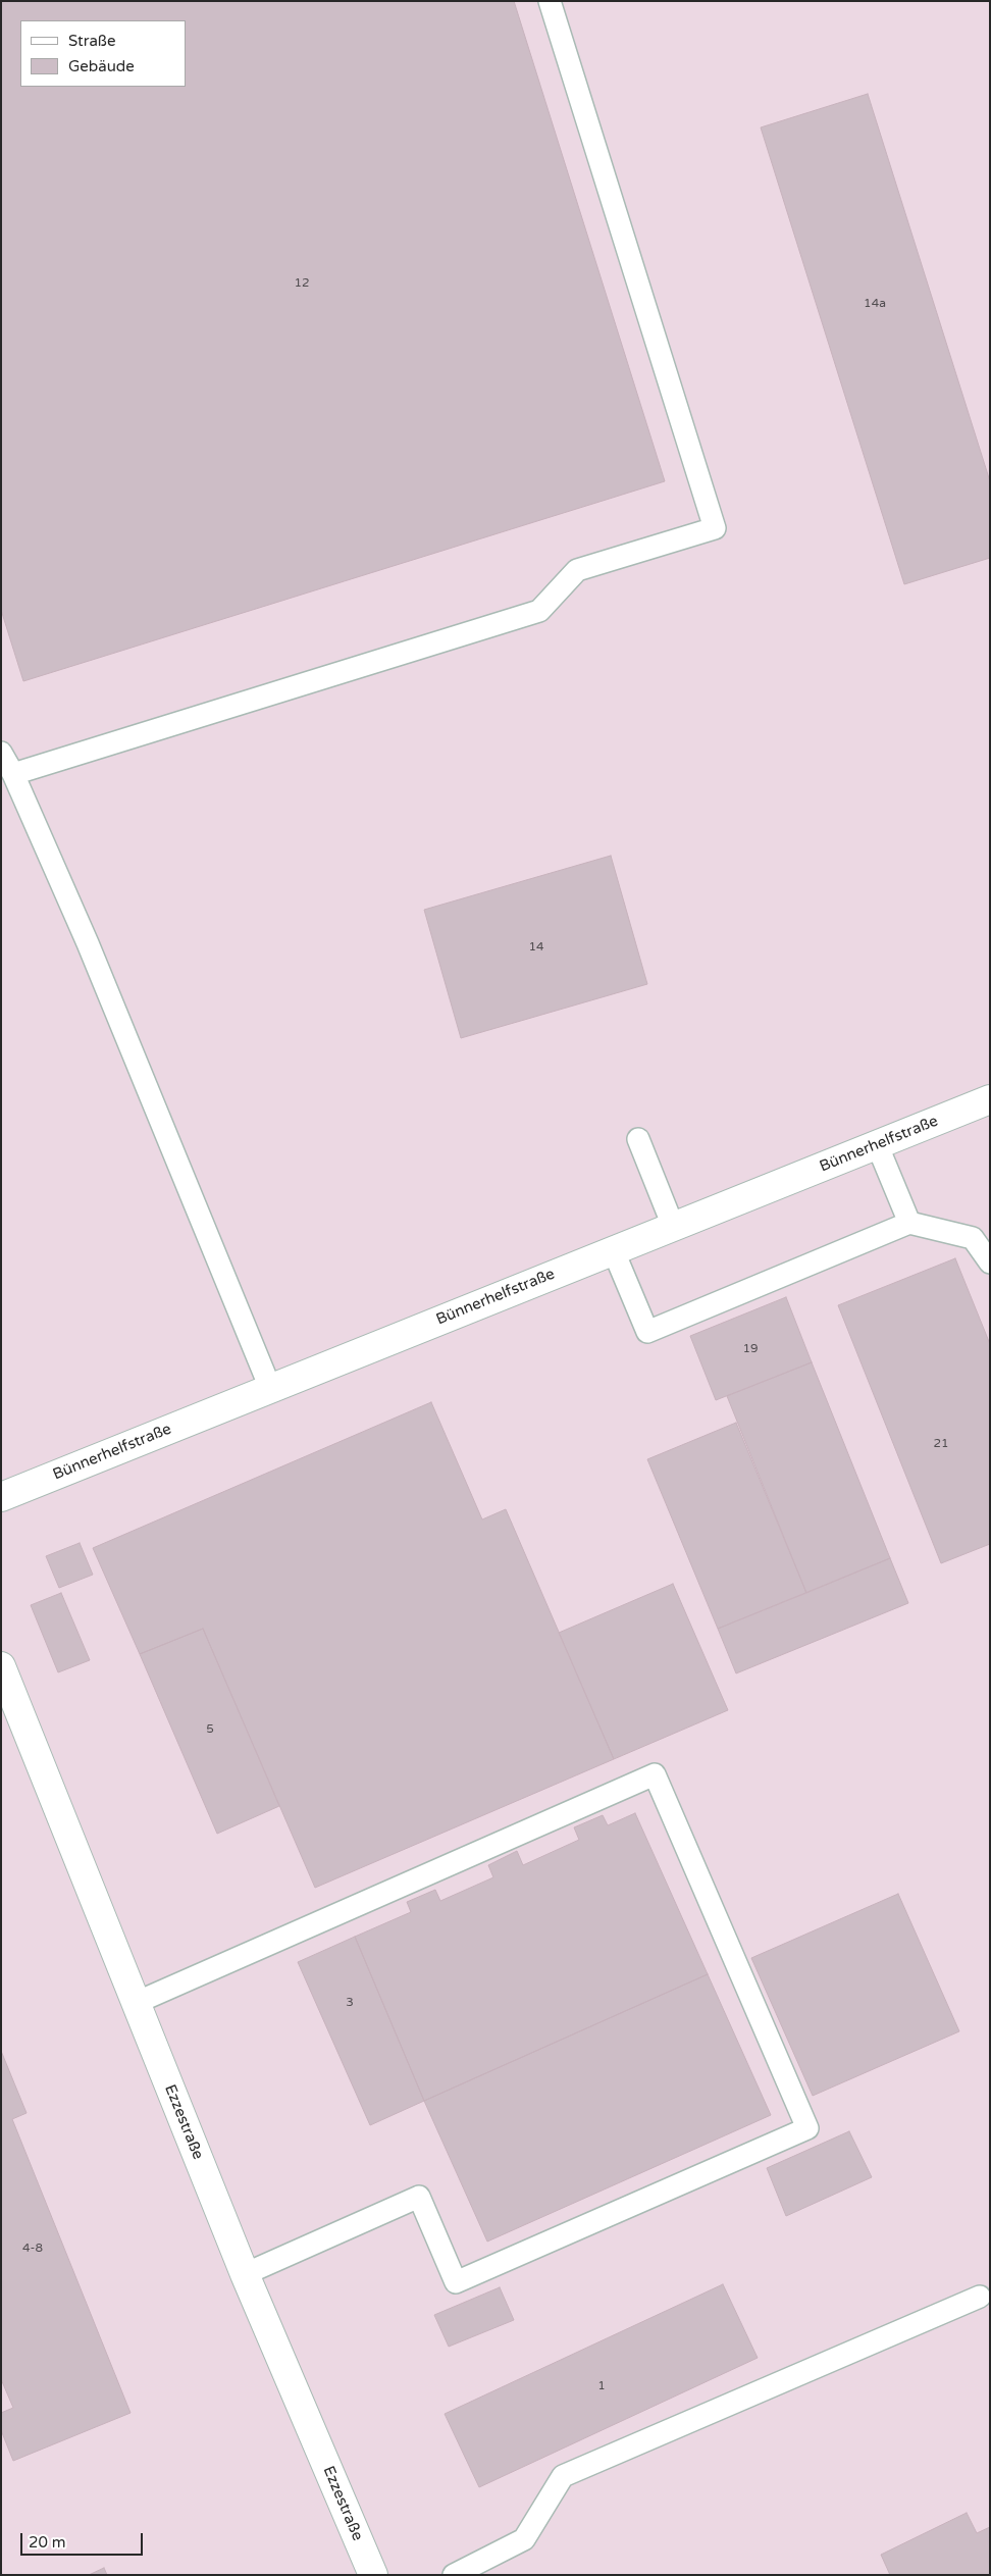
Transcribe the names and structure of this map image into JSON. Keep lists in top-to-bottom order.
{
  "streets": {
    "street": ["Bünnerhelfstraße", "Ezzestraße"]
  },
  "house_numbers": [
    "12",
    "14a",
    "14",
    "19",
    "21",
    "5",
    "3",
    "4-8",
    "1"
  ],
  "legend": ["Straße", "Gebäude"],
  "scale_bar": "20 m"
}
